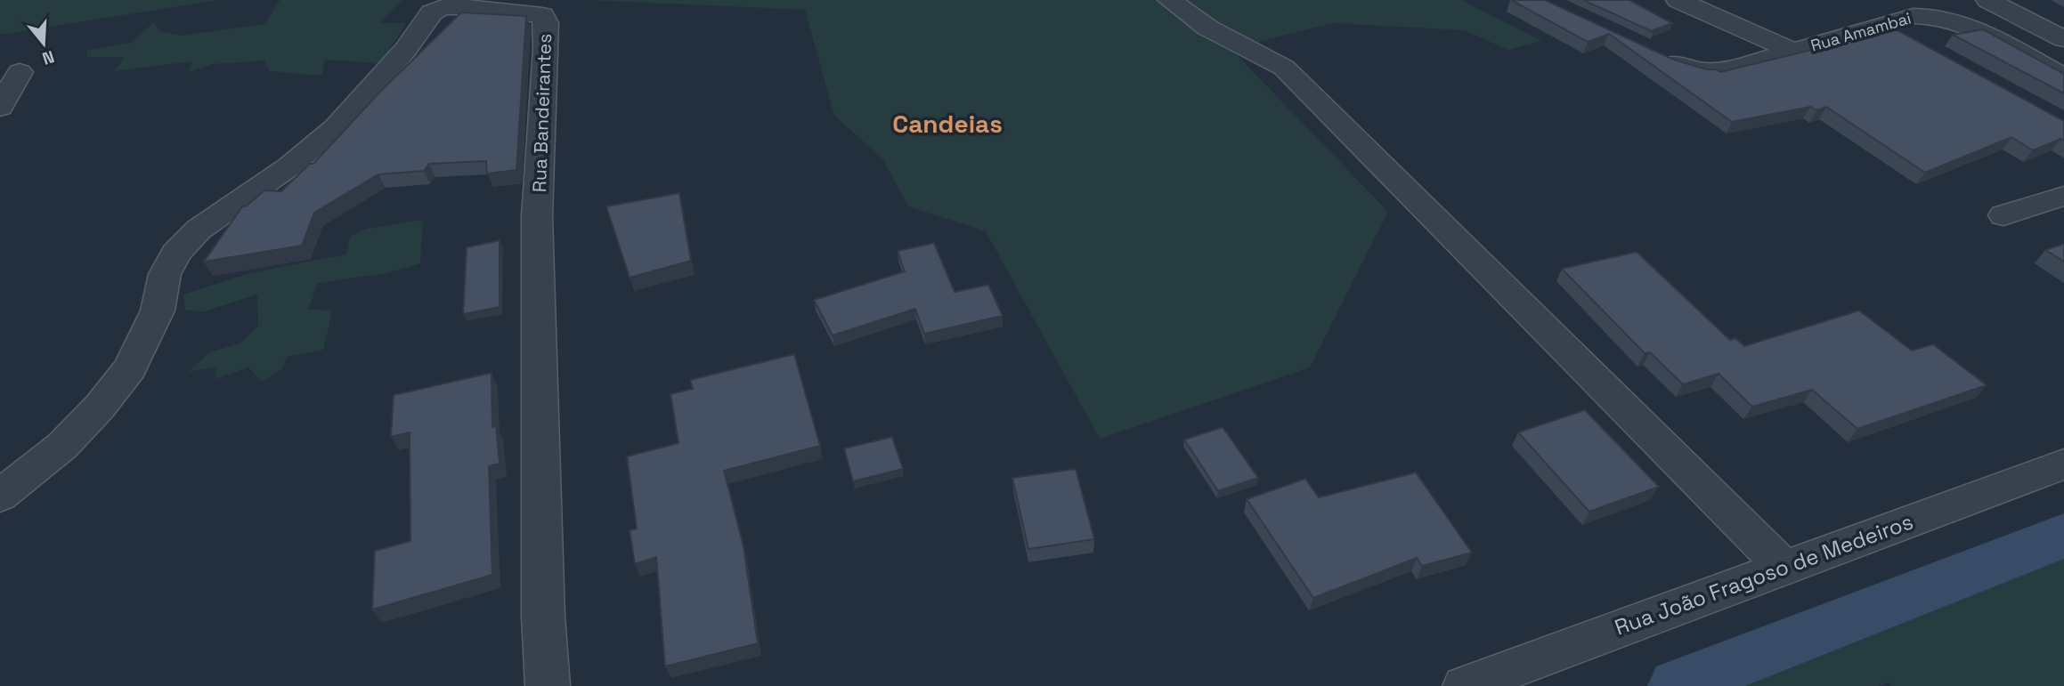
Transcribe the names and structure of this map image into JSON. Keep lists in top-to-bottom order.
{
  "streets": {
    "street": ["Rua Amambai", "Rua Bandeirantes", "Rua João Fragoso de Medeiros"]
  },
  "districts": ["Candeias"],
  "north": "bottom"
}
